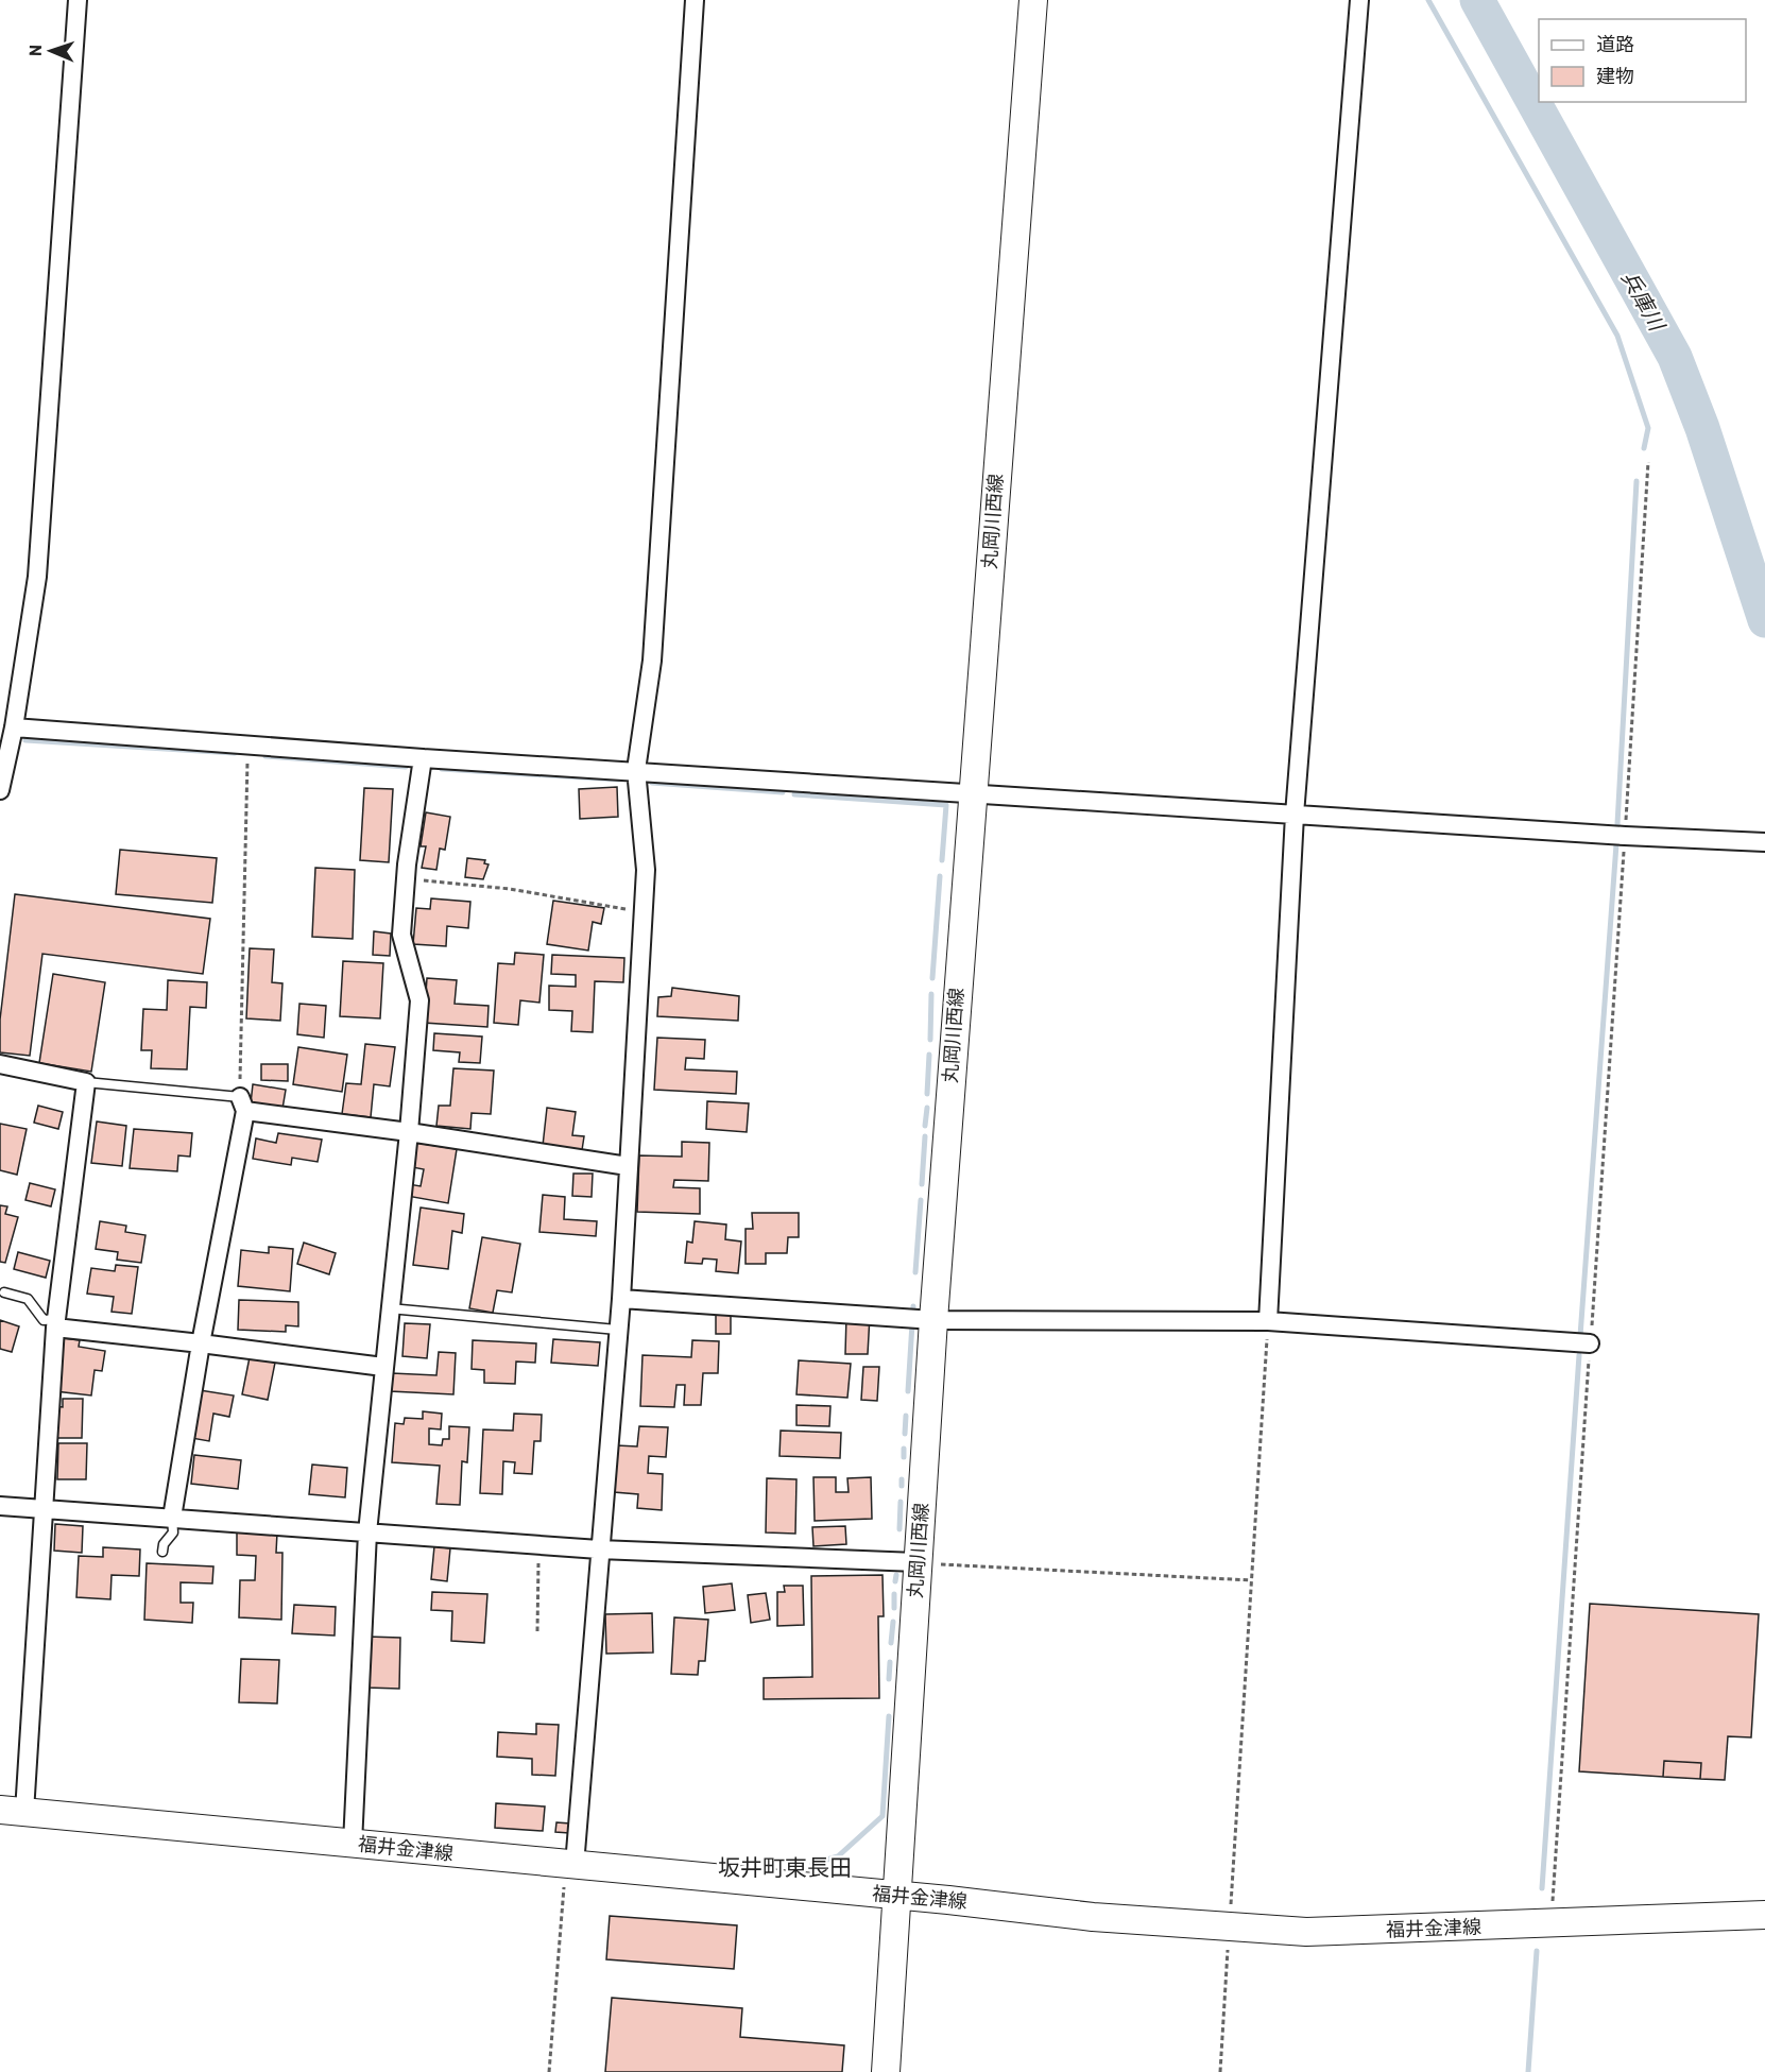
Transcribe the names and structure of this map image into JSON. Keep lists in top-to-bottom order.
{
  "streets": {
    "main road": ["丸岡川西線", "福井金津線"]
  },
  "crossings": [
    ["丸岡川西線", "福井金津線"]
  ],
  "districts": ["坂井町東長田"],
  "water": ["兵庫川"],
  "legend": ["道路", "建物"],
  "north": "left"
}
